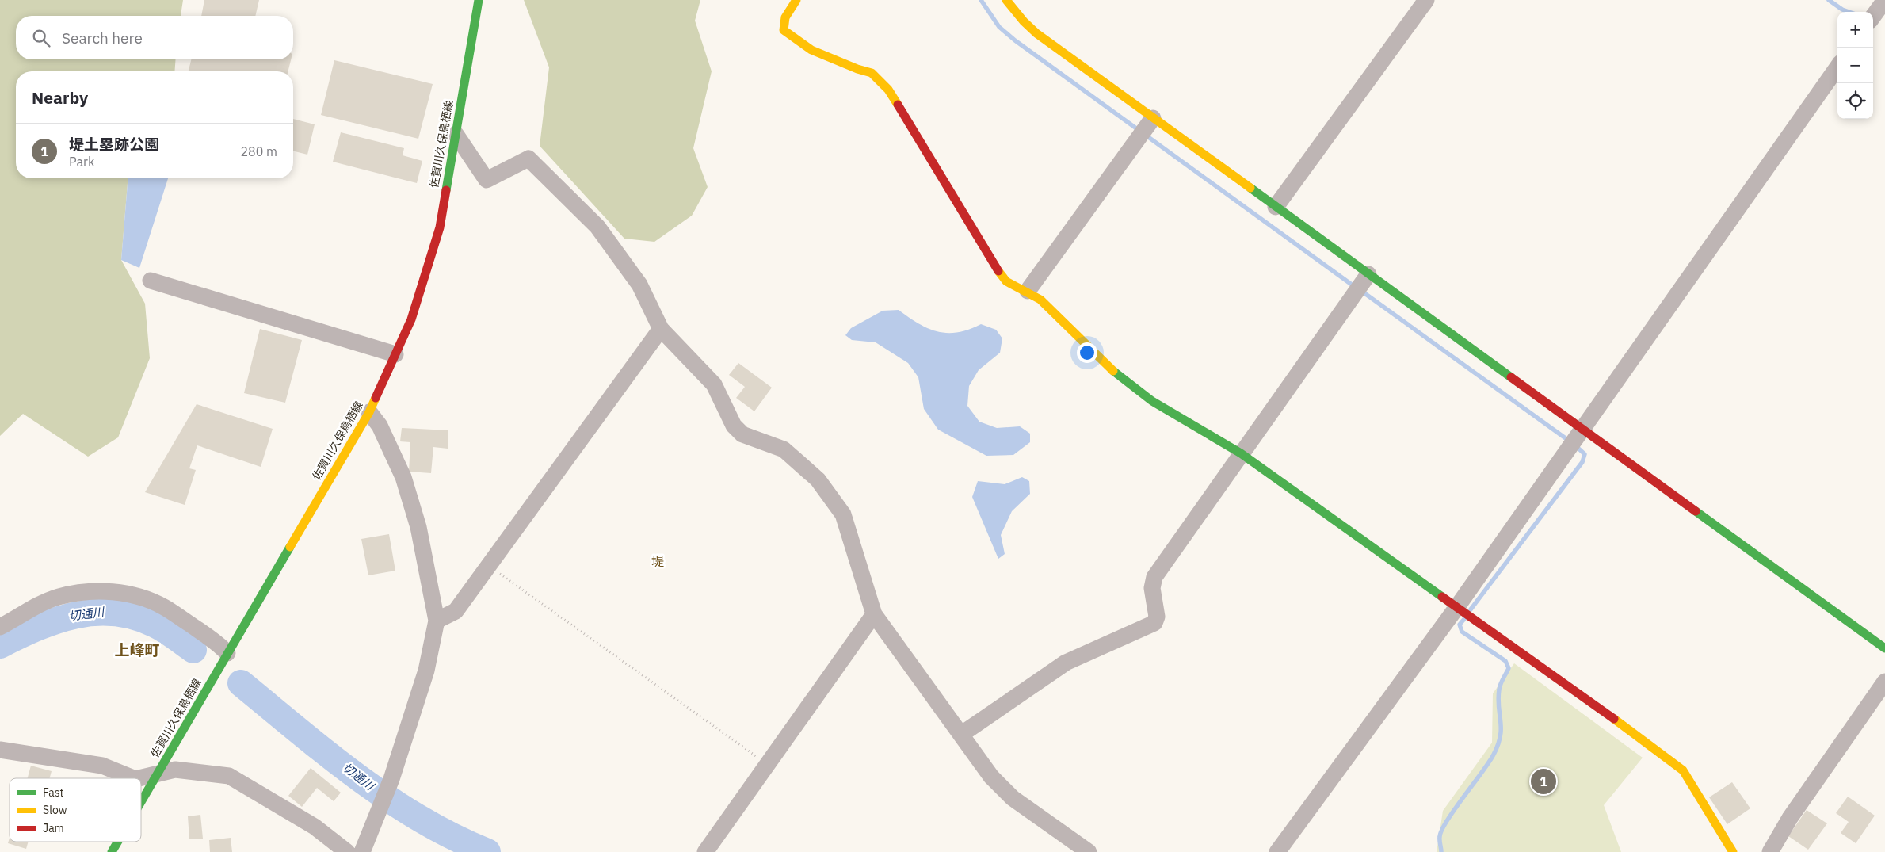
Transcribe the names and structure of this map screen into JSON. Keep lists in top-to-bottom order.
{
  "streets": {
    "street": ["佐賀川久保鳥栖線"]
  },
  "districts": ["堤", "上峰町"],
  "water": ["切通川"],
  "legend": ["Fast", "Slow", "Jam"],
  "page": {
    "map_buttons": ["+", "−"],
    "search": "Search here",
    "heading": "Nearby",
    "list": [
      {
        "mark": "1",
        "name": "堤土塁跡公園",
        "note": "Park",
        "value": "280 m"
      }
    ],
    "pins": "1"
  }
}
